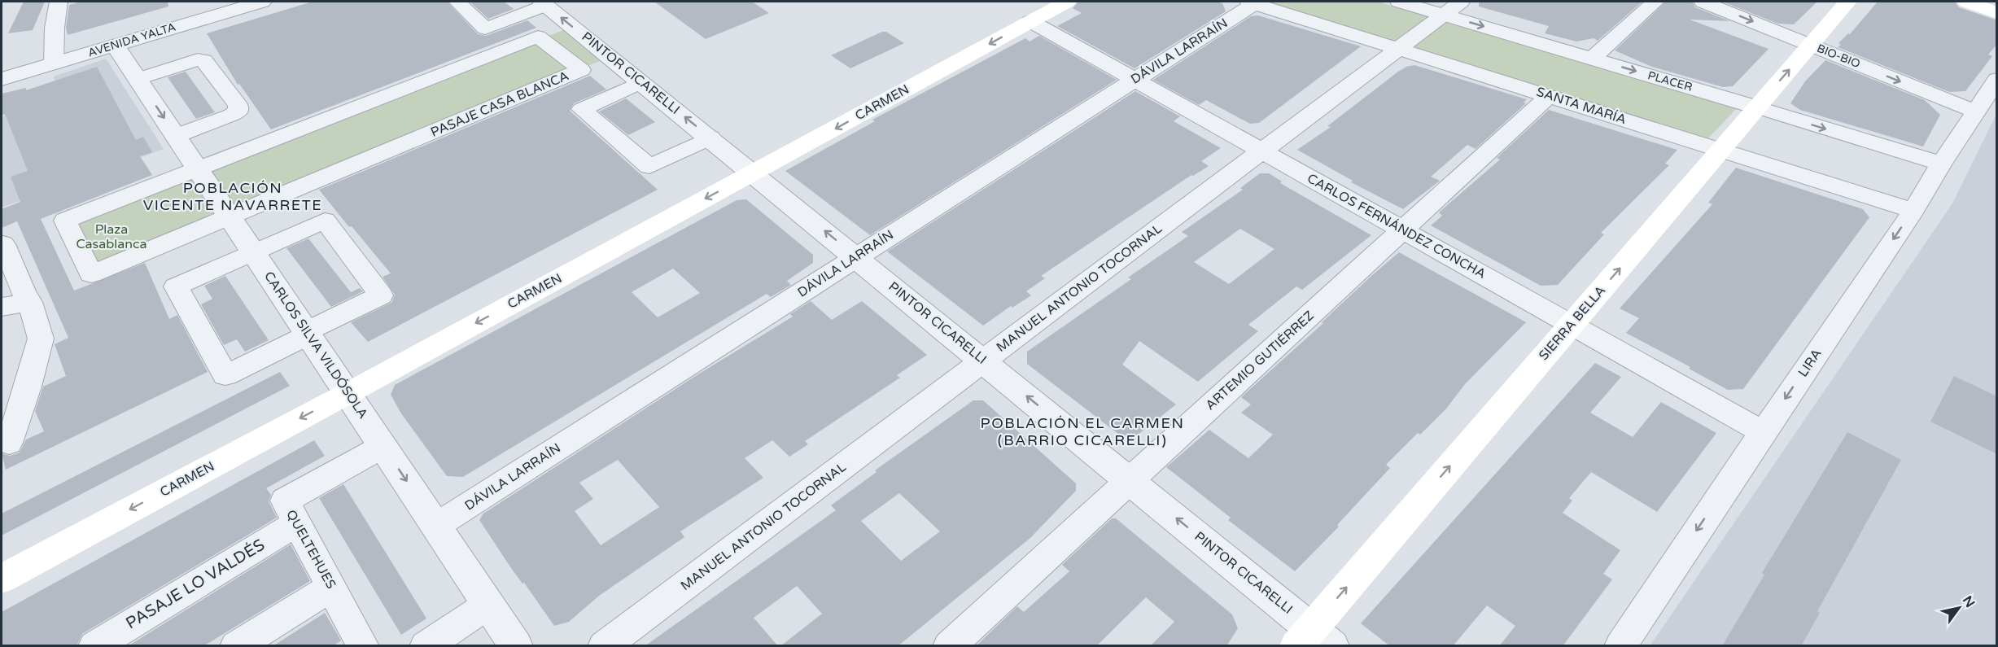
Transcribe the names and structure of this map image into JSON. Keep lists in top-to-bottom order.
{
  "streets": {
    "main road": ["CARMEN", "SIERRA BELLA"],
    "street": [
      "AVENIDA YALTA",
      "DÁVILA LARRAÍN",
      "BIO-BIO",
      "PINTOR CICARELLI",
      "PLACER",
      "PASAJE CASA BLANCA",
      "SANTA MARÍA",
      "CARLOS FERNÁNDEZ CONCHA",
      "MANUEL ANTONIO TOCORNAL",
      "CARLOS SILVA VILDÓSOLA",
      "ARTEMIO GUTIÉRREZ",
      "LIRA",
      "QUELTEHUES",
      "PASAJE LO VALDÉS"
    ]
  },
  "crossings": [
    ["AVENIDA YALTA", "CARLOS SILVA VILDÓSOLA"],
    ["DÁVILA LARRAÍN", "PINTOR CICARELLI"],
    ["DÁVILA LARRAÍN", "SANTA MARÍA"],
    ["DÁVILA LARRAÍN", "CARLOS FERNÁNDEZ CONCHA"],
    ["DÁVILA LARRAÍN", "CARLOS SILVA VILDÓSOLA"],
    ["BIO-BIO", "SIERRA BELLA"],
    ["BIO-BIO", "LIRA"],
    ["PINTOR CICARELLI", "CARMEN"],
    ["PINTOR CICARELLI", "MANUEL ANTONIO TOCORNAL"],
    ["PINTOR CICARELLI", "SIERRA BELLA"],
    ["PINTOR CICARELLI", "ARTEMIO GUTIÉRREZ"],
    ["PLACER", "MANUEL ANTONIO TOCORNAL"],
    ["PLACER", "SIERRA BELLA"],
    ["PLACER", "LIRA"],
    ["CARMEN", "CARLOS FERNÁNDEZ CONCHA"],
    ["CARMEN", "CARLOS SILVA VILDÓSOLA"],
    ["PASAJE CASA BLANCA", "CARLOS SILVA VILDÓSOLA"],
    ["SANTA MARÍA", "MANUEL ANTONIO TOCORNAL"],
    ["SANTA MARÍA", "SIERRA BELLA"],
    ["SANTA MARÍA", "ARTEMIO GUTIÉRREZ"],
    ["SANTA MARÍA", "LIRA"],
    ["CARLOS FERNÁNDEZ CONCHA", "MANUEL ANTONIO TOCORNAL"],
    ["CARLOS FERNÁNDEZ CONCHA", "SIERRA BELLA"],
    ["CARLOS FERNÁNDEZ CONCHA", "ARTEMIO GUTIÉRREZ"],
    ["CARLOS FERNÁNDEZ CONCHA", "LIRA"],
    ["CARLOS SILVA VILDÓSOLA", "QUELTEHUES"],
    ["QUELTEHUES", "PASAJE LO VALDÉS"]
  ],
  "one_way": [
    "BIO-BIO",
    "PINTOR CICARELLI",
    "PLACER",
    "CARMEN",
    "SIERRA BELLA",
    "LIRA"
  ],
  "districts": ["POBLACIÓN VICENTE NAVARRETE", "POBLACIÓN EL CARMEN (BARRIO CICARELLI)"],
  "parks": ["Plaza Casablanca"],
  "north": "top right"
}
